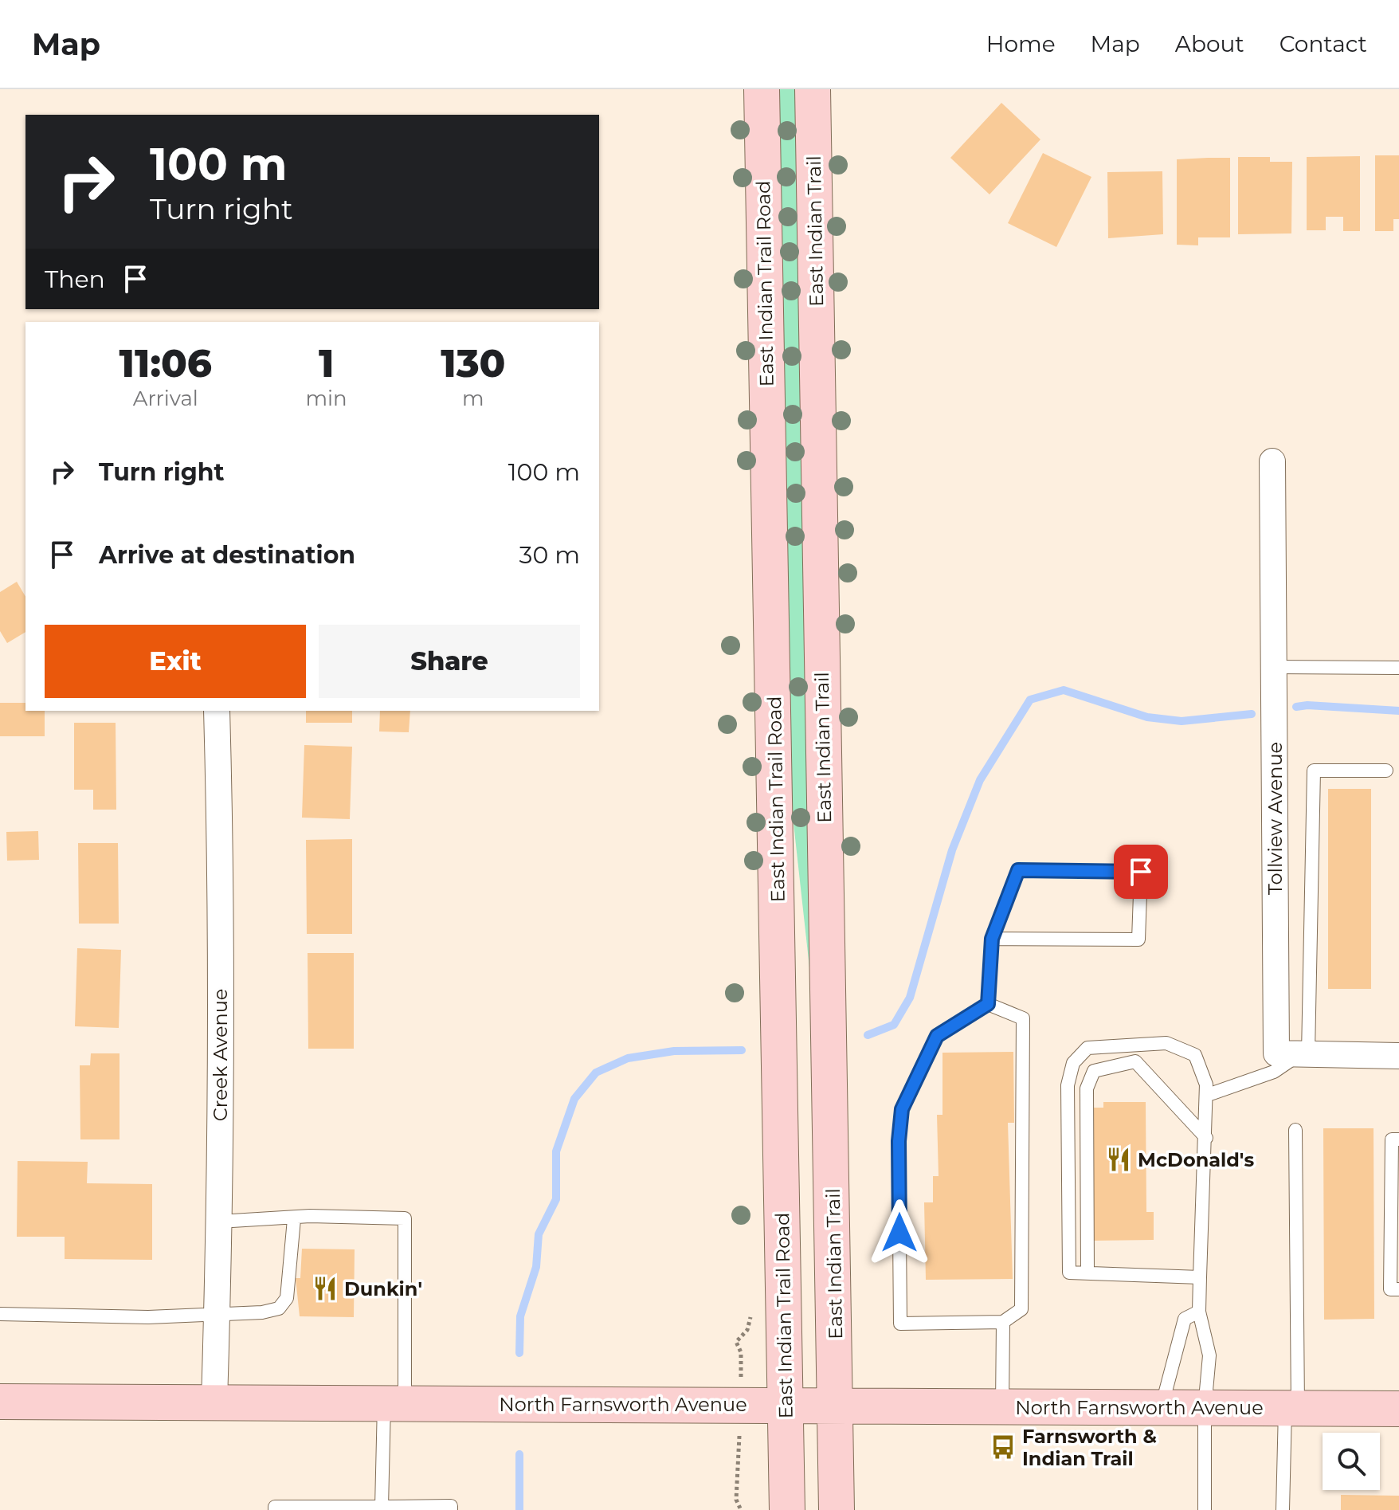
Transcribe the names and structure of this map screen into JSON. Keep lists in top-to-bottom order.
{
  "streets": {
    "main road": ["East Indian Trail", "East Indian Trail Road", "North Farnsworth Avenue"],
    "street": ["Tollview Avenue", "Creek Avenue"]
  },
  "crossings": [
    ["East Indian Trail", "North Farnsworth Avenue"],
    ["East Indian Trail Road", "North Farnsworth Avenue"],
    ["Creek Avenue", "North Farnsworth Avenue"]
  ],
  "places": {
    "restaurant": ["McDonald's", "Dunkin'"],
    "bus stop": ["Farnsworth & Indian Trail"]
  },
  "page": {
    "header": "Map",
    "nav": [
      "Home",
      "Map",
      "About",
      "Contact"
    ],
    "turn": ["100 m", "Turn right"],
    "then": "Then",
    "eta": [
      "11:06",
      "Arrival",
      "1",
      "min",
      "130",
      "m"
    ],
    "list": [
      {
        "name": "Turn right",
        "value": "100 m"
      },
      {
        "name": "Arrive at destination",
        "value": "30 m"
      }
    ],
    "buttons": ["Exit", "Share"]
  }
}
